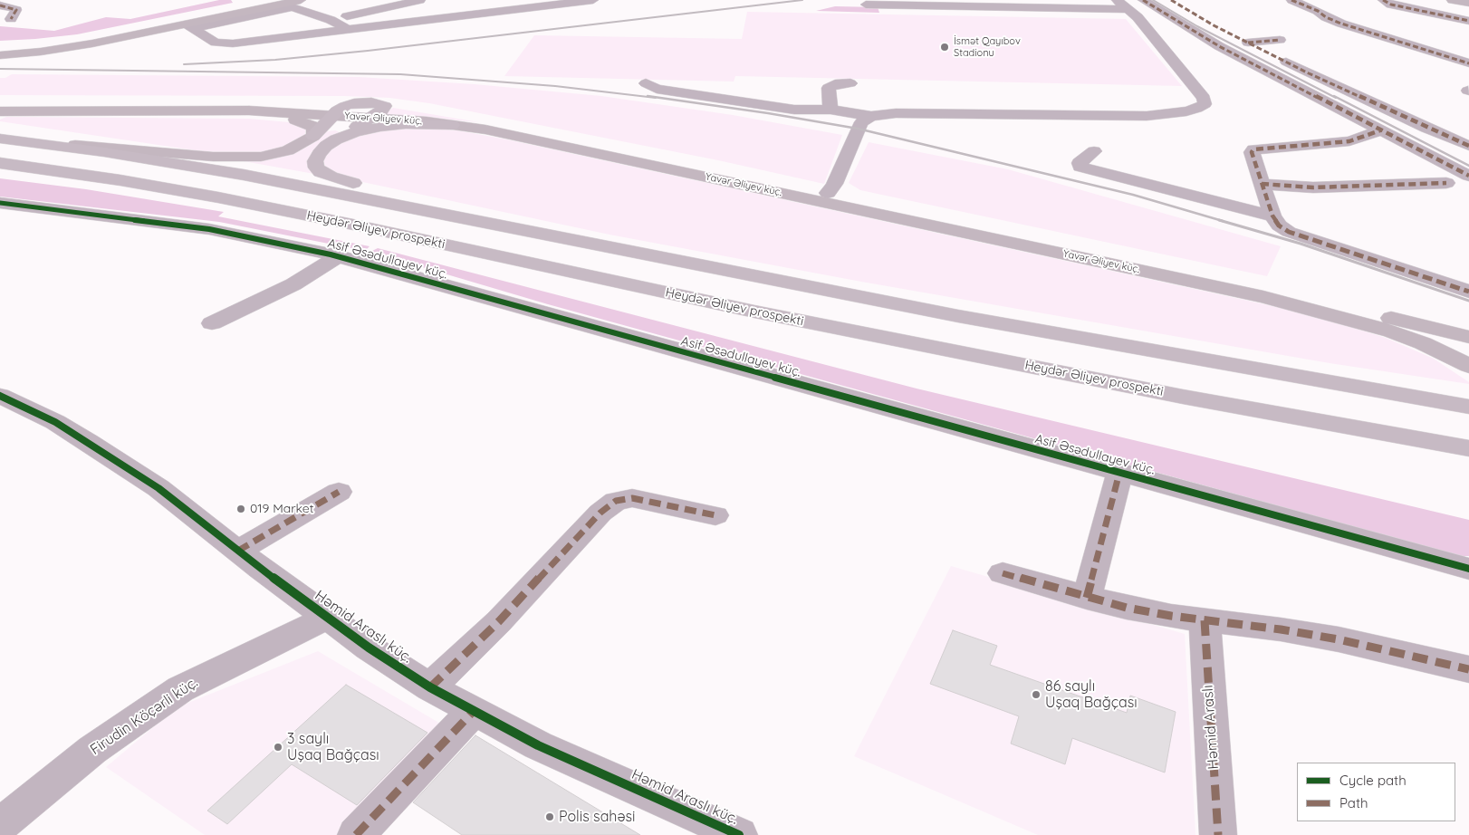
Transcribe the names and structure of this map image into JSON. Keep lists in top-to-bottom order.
{
  "streets": {
    "highway": ["Heydər Əliyev prospekti"],
    "main road": ["Yavər Əliyev küç."],
    "street": [
      "Asif Əsədullayev küç.",
      "Həmid Araslı küç.",
      "Firudin Köçərli küç.",
      "Həmid Araslı"
    ]
  },
  "crossings": [
    ["Həmid Araslı küç.", "Firudin Köçərli küç."]
  ],
  "places": [
    "İsmət Qayıbov Stadionu",
    "019 Market",
    "86 saylı Uşaq Bağçası",
    "3 saylı Uşaq Bağçası",
    "Polis sahəsi"
  ],
  "legend": ["Cycle path", "Path"]
}
